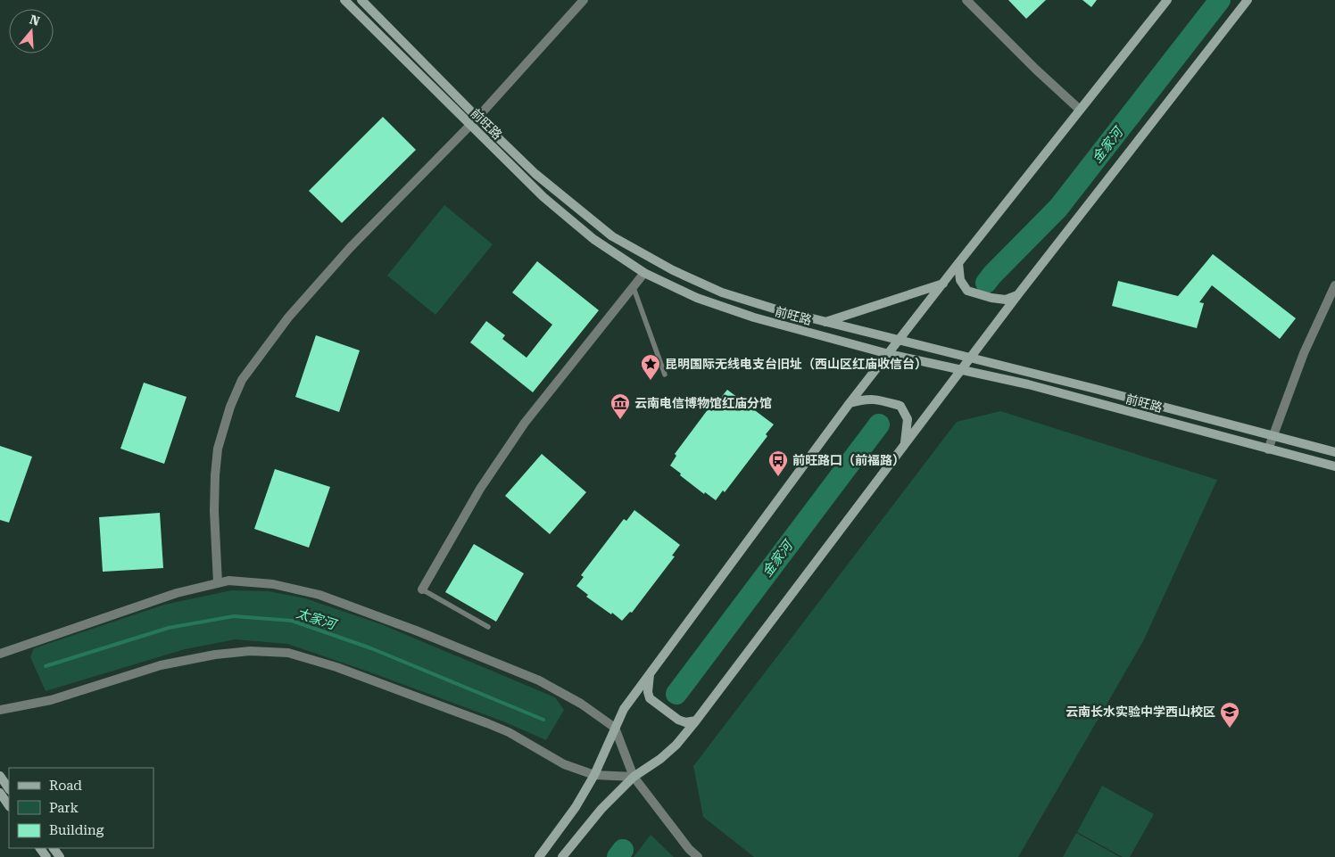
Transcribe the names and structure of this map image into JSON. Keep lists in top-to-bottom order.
{
  "streets": {
    "street": ["前旺路"]
  },
  "water": ["金家河", "太家河"],
  "places": {
    "place": ["昆明国际无线电支台旧址（西山区红庙收信台）"],
    "museum": ["云南电信博物馆红庙分馆"],
    "bus stop": ["前旺路口（前福路）"],
    "school or university": ["云南长水实验中学西山校区"]
  },
  "legend": ["Road", "Park", "Building"],
  "north": "top"
}
